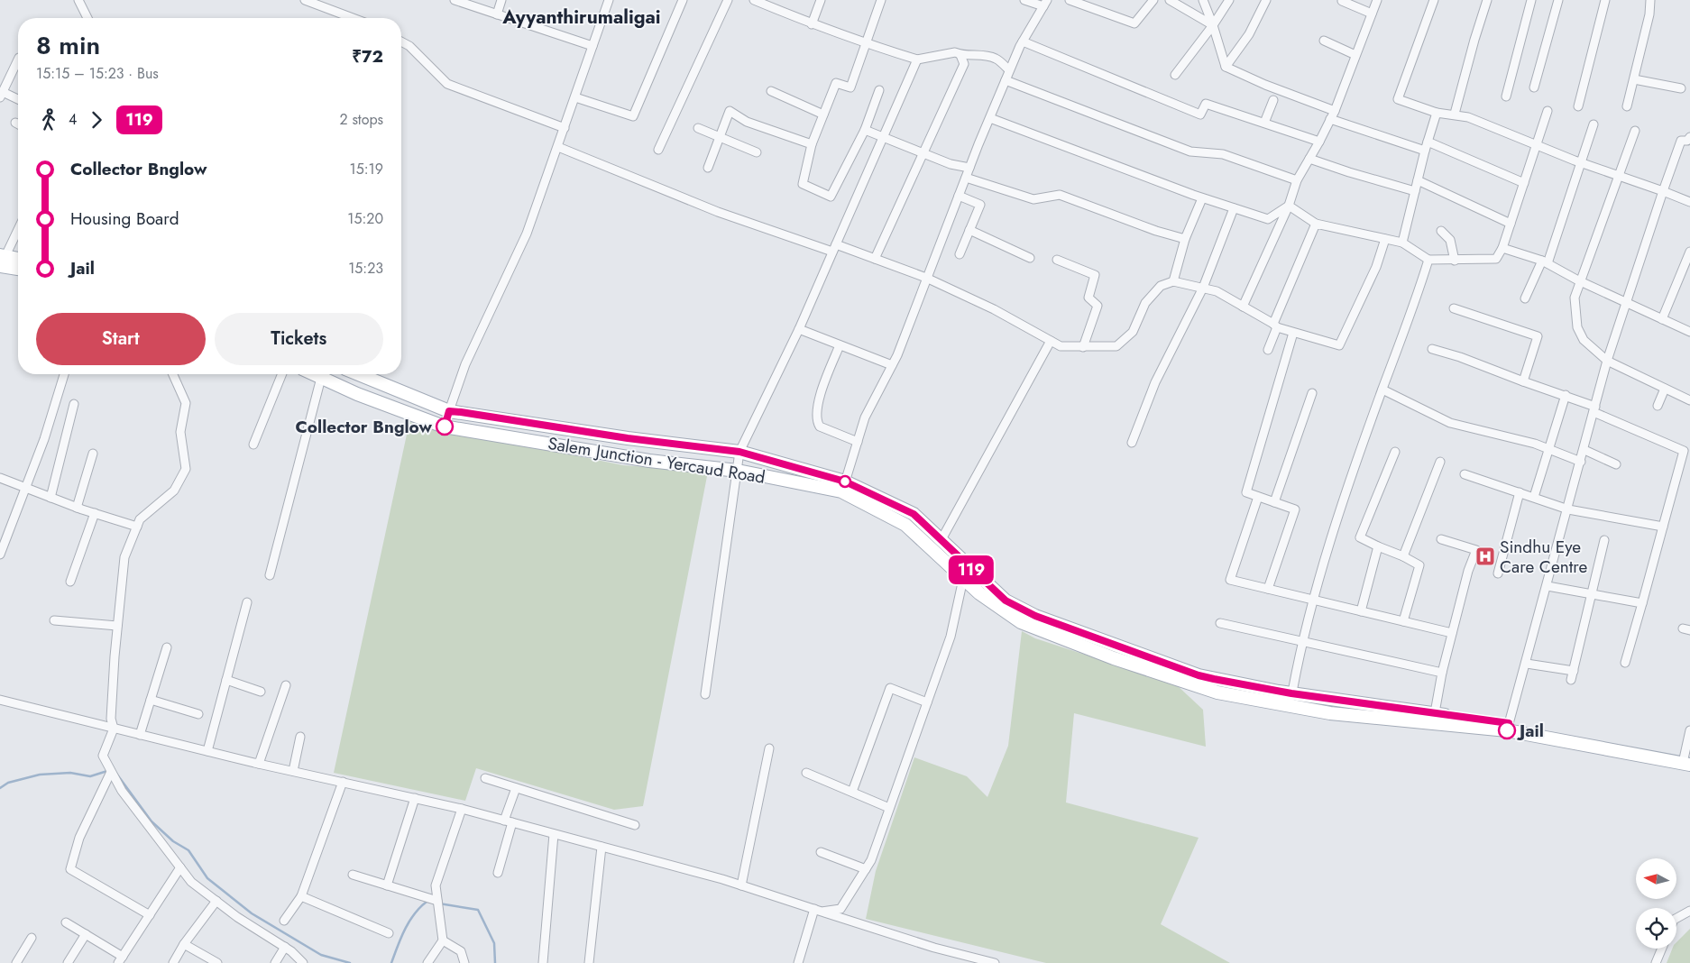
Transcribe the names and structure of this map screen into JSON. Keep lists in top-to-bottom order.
{
  "streets": {
    "main road": ["Salem Junction - Yercaud Road"]
  },
  "districts": ["Ayyanthirumaligai"],
  "places": {
    "other": ["Collector Bnglow", "Jail"],
    "hospital": ["Sindhu Eye Care Centre"]
  },
  "lines": ["bus line 119"],
  "north": "left",
  "page": {
    "on_map": "119",
    "heading": ["8 min", "15:15 – 15:23 · Bus", "₹72"],
    "legs": ["4", "119", "2 stops"],
    "list": [
      {
        "name": "Collector Bnglow",
        "value": "15:19"
      },
      {
        "name": "Housing Board",
        "value": "15:20"
      },
      {
        "name": "Jail",
        "value": "15:23"
      }
    ],
    "buttons": ["Start", "Tickets"]
  }
}
